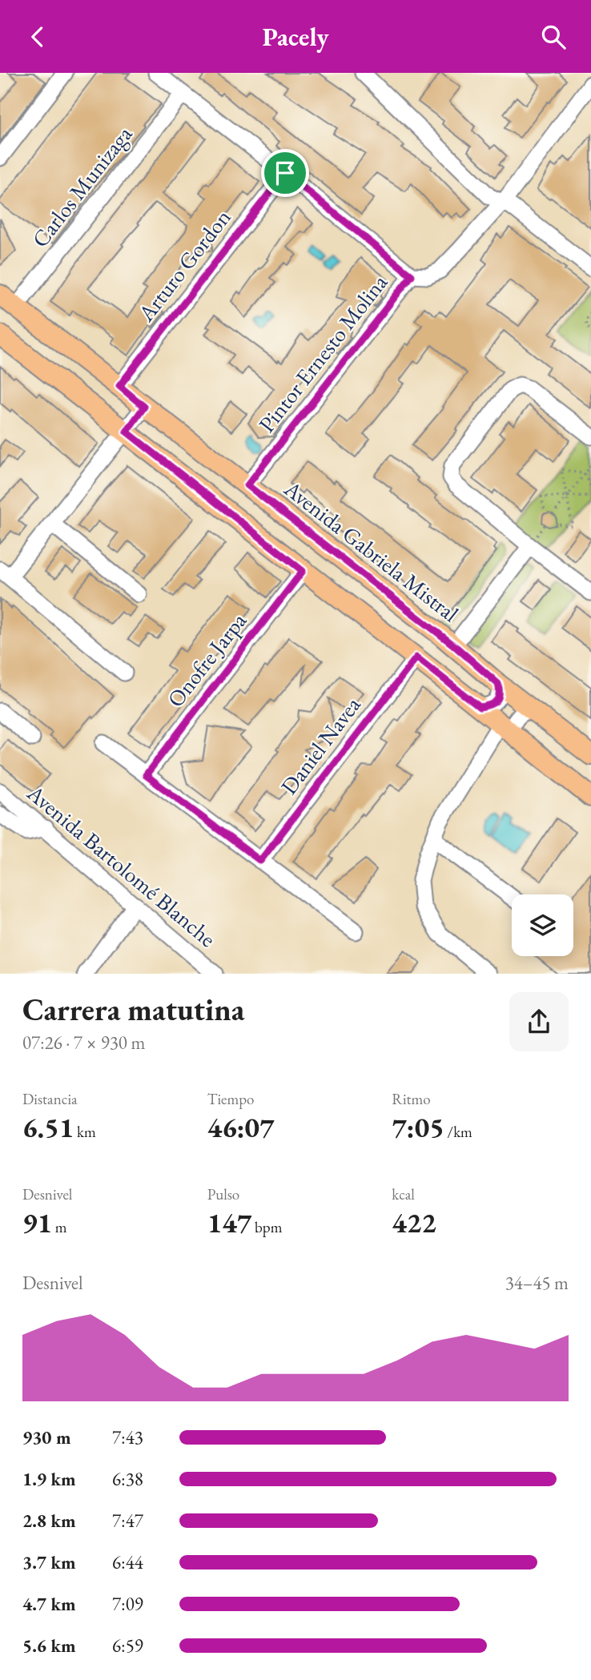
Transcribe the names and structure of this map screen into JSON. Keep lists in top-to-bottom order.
{
  "streets": {
    "main road": ["Avenida Gabriela Mistral"],
    "street": [
      "Carlos Munizaga",
      "Arturo Gordon",
      "Pintor Ernesto Molina",
      "Onofre Jarpa",
      "Daniel Navea",
      "Avenida Bartolomé Blanche"
    ]
  },
  "crossings": [
    ["Carlos Munizaga", "Avenida Gabriela Mistral"],
    ["Arturo Gordon", "Avenida Gabriela Mistral"],
    ["Pintor Ernesto Molina", "Avenida Gabriela Mistral"]
  ],
  "page": {
    "header": "Pacely",
    "heading": ["Carrera matutina", "07:26 · 7 × 930 m"],
    "stats": [
      ["Distancia", "6.51 km"],
      ["Tiempo", "46:07"],
      ["Ritmo", "7:05 /km"],
      ["Desnivel", "91 m"],
      ["Pulso", "147 bpm"],
      ["kcal", "422"]
    ],
    "chart": ["Desnivel", "34–45 m"],
    "list": [
      {
        "name": "930 m",
        "note": "7:43"
      },
      {
        "name": "1.9 km",
        "note": "6:38"
      },
      {
        "name": "2.8 km",
        "note": "7:47"
      },
      {
        "name": "3.7 km",
        "note": "6:44"
      },
      {
        "name": "4.7 km",
        "note": "7:09"
      },
      {
        "name": "5.6 km",
        "note": "6:59"
      }
    ]
  }
}
